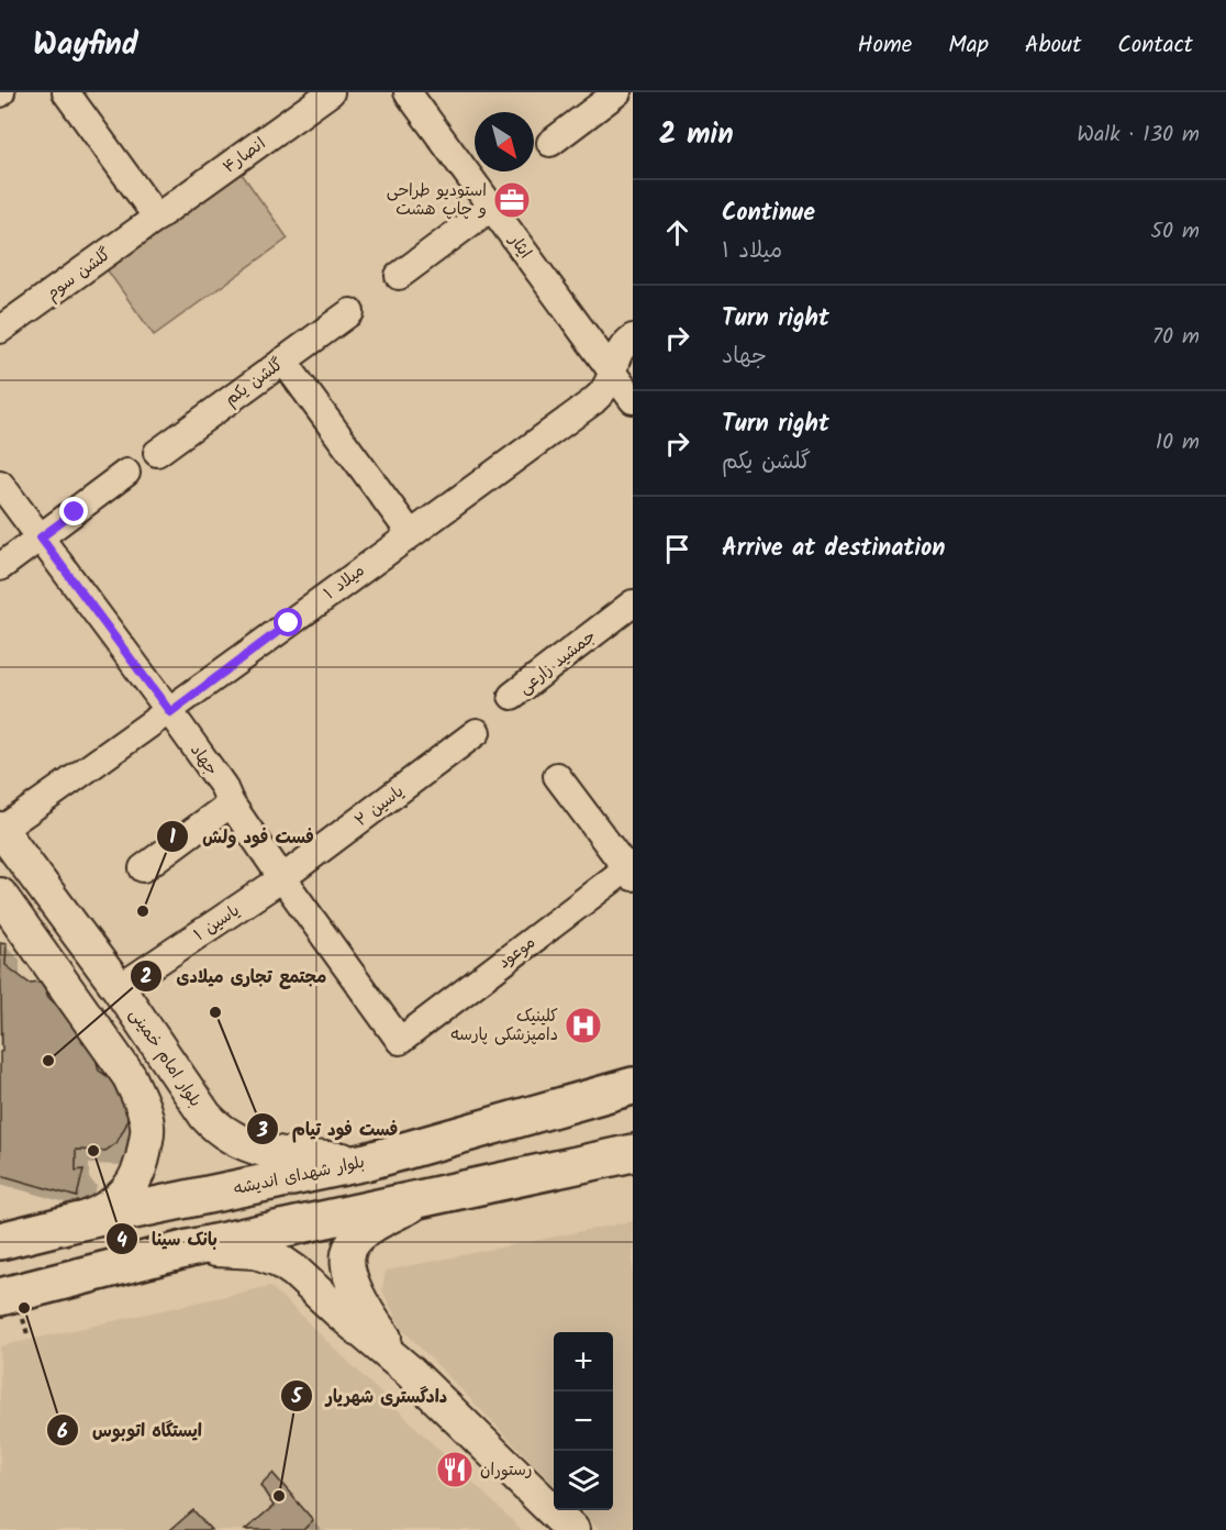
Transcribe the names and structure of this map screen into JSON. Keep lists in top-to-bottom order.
{
  "streets": {
    "main road": ["بلوار شهدای اندیشه"],
    "street": [
      "انصار۴",
      "ایثار",
      "گلشن سوم",
      "گلشن یکم",
      "میلاد ۱",
      "جمشید زارعی",
      "جهاد",
      "یاسین ۲",
      "یاسین ۱",
      "موعود",
      "بلوار امام خمینی"
    ]
  },
  "crossings": [
    ["انصار۴", "گلشن سوم"],
    ["ایثار", "میلاد ۱"],
    ["میلاد ۱", "جهاد"],
    ["میلاد ۱", "بلوار امام خمینی"],
    ["جهاد", "یاسین ۲"],
    ["جهاد", "یاسین ۱"],
    ["جهاد", "موعود"],
    ["یاسین ۲", "یاسین ۱"],
    ["یاسین ۱", "بلوار امام خمینی"],
    ["بلوار امام خمینی", "بلوار شهدای اندیشه"]
  ],
  "places": {
    "office": ["استودیو طراحی و چاپ هشت"],
    "other": [
      "فست فود ولش",
      "فست فود تیام",
      "مجتمع تجاری میلادی",
      "بانک سینا",
      "ایستگاه اتوبوس",
      "دادگستری شهریار"
    ],
    "hospital": ["کلینیک دامپزشکی پارسه"],
    "restaurant": ["رستوران"]
  },
  "north": "bottom right",
  "page": {
    "header": "Wayfind",
    "nav": [
      "Home",
      "Map",
      "About",
      "Contact"
    ],
    "heading": ["2 min", "Walk · 130 m"],
    "list": [
      ["Continue", "میلاد ۱", "50 m"],
      ["Turn right", "جهاد", "70 m"],
      ["Turn right", "گلشن یکم", "10 m"],
      "Arrive at destination"
    ],
    "map_buttons": ["+", "−"]
  }
}
